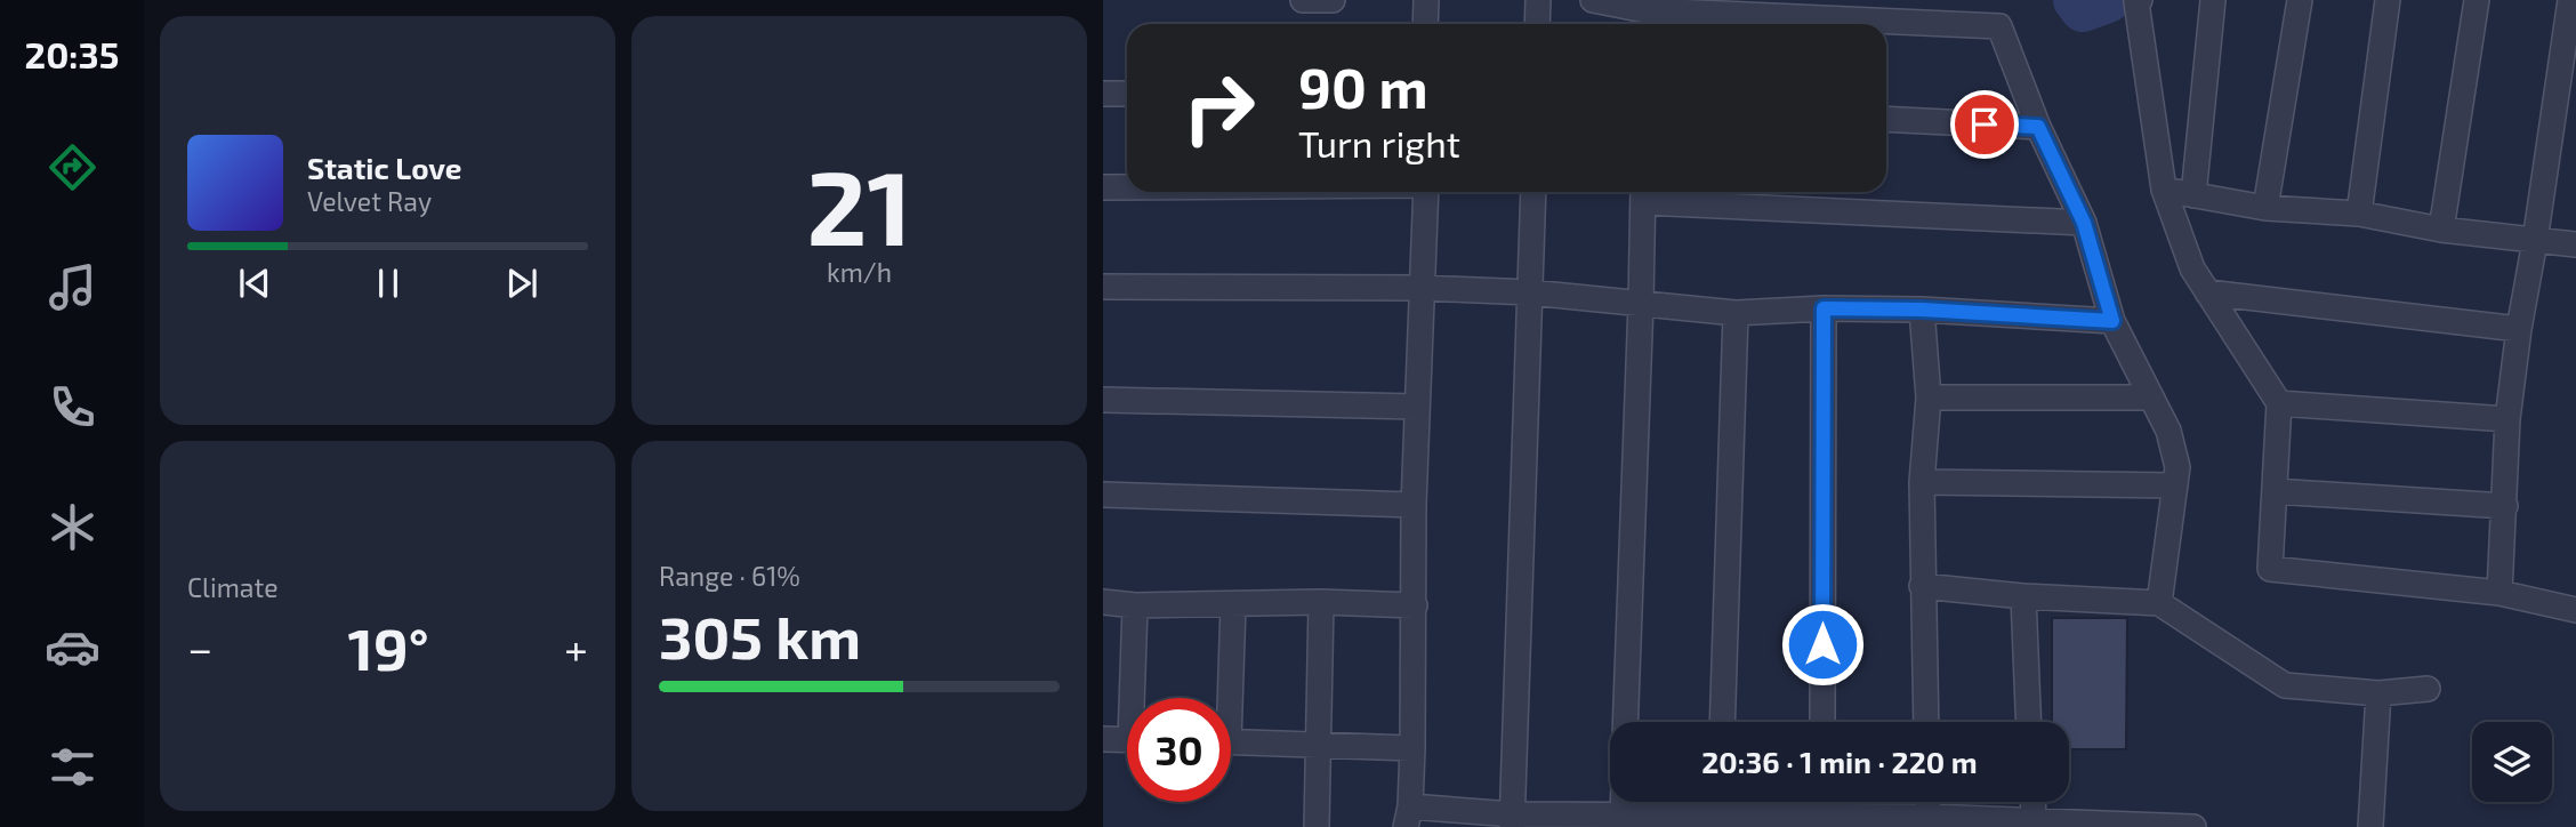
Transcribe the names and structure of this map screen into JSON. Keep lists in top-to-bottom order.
{
  "page": {
    "tabs": "20:35",
    "tile": [
      ["21", "km/h"],
      "Climate",
      ["Range · 61%", "305 km"]
    ],
    "turn": ["90 m", "Turn right"],
    "song": ["Static Love", "Velvet Ray"],
    "heat": ["−", "19°", "+"],
    "limit": "30",
    "trip": "20:36 · 1 min · 220 m"
  }
}
